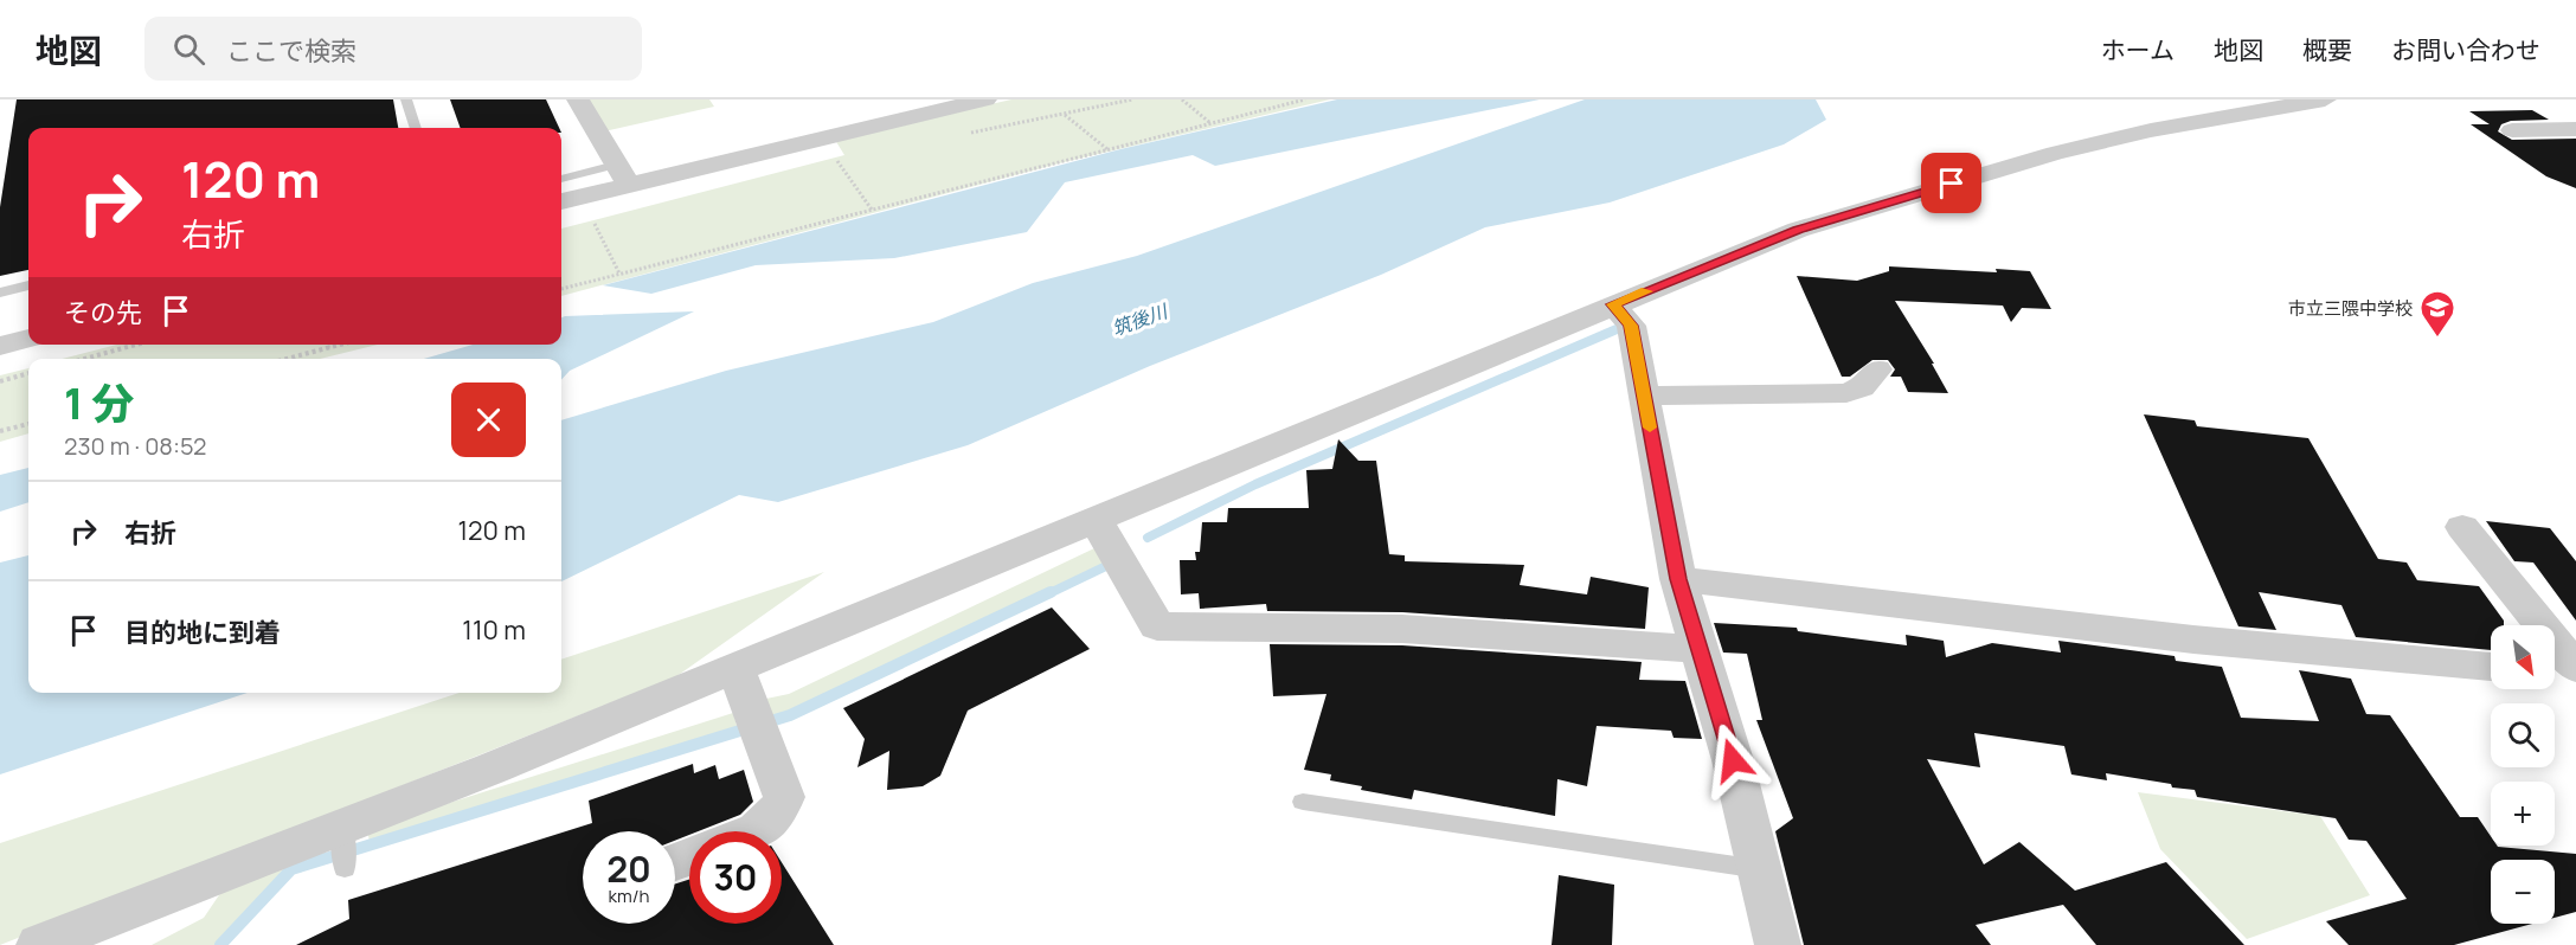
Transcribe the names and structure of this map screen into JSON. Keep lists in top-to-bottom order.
{
  "water": ["筑後川"],
  "places": {
    "school or university": ["市立三隈中学校"]
  },
  "north": "bottom right",
  "page": {
    "header": "地図",
    "search": "ここで検索",
    "nav": [
      "ホーム",
      "地図",
      "概要",
      "お問い合わせ"
    ],
    "turn": ["120 m", "右折"],
    "then": "その先",
    "heading": ["1 分", "230 m · 08:52"],
    "list": [
      {
        "name": "右折",
        "value": "120 m"
      },
      {
        "name": "目的地に到着",
        "value": "110 m"
      }
    ],
    "map_buttons": ["+", "−"],
    "speed": "20 km/h",
    "limit": "30"
  }
}
